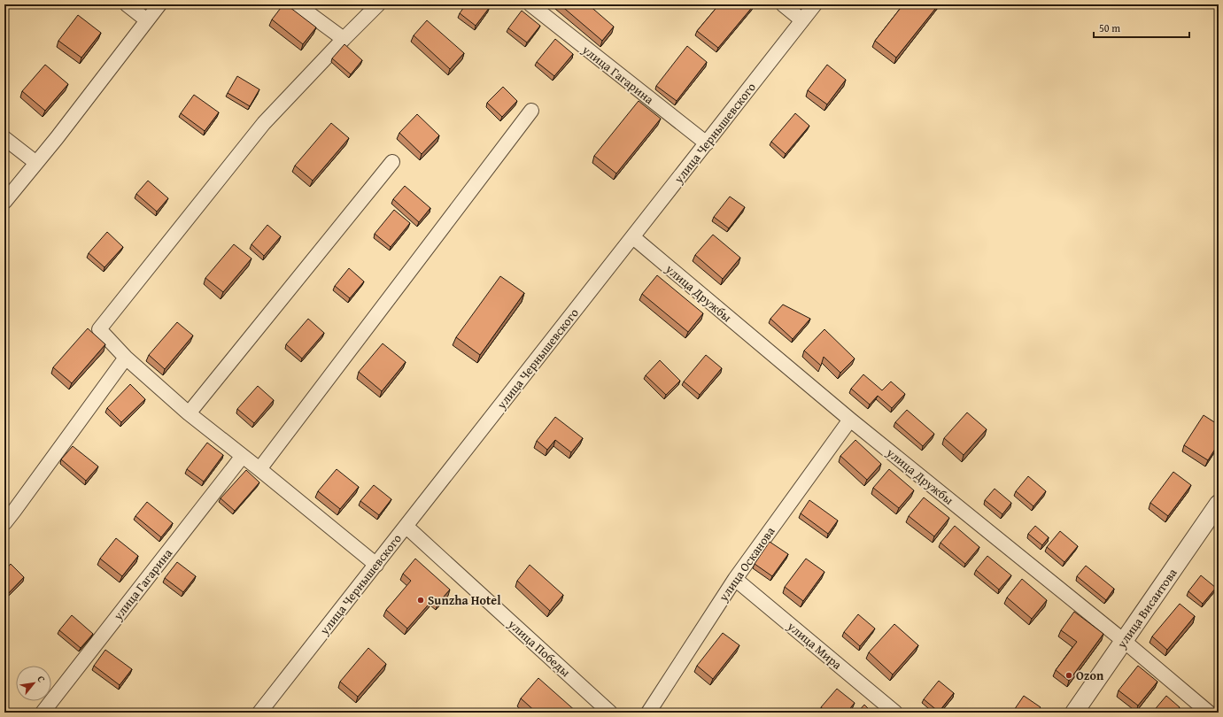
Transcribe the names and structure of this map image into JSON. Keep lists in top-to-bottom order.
{
  "streets": {
    "street": [
      "улица Гагарина",
      "улица Чернышевского",
      "улица Дружбы",
      "улица Осканова",
      "улица Висаитова",
      "улица Мира",
      "улица Победы"
    ]
  },
  "crossings": [
    ["улица Гагарина", "улица Чернышевского"],
    ["улица Чернышевского", "улица Дружбы"],
    ["улица Чернышевского", "улица Победы"],
    ["улица Дружбы", "улица Осканова"],
    ["улица Дружбы", "улица Висаитова"],
    ["улица Осканова", "улица Мира"]
  ],
  "places": ["Sunzha Hotel", "Ozon"],
  "scale_bar": "50 m",
  "north": "top right"
}
